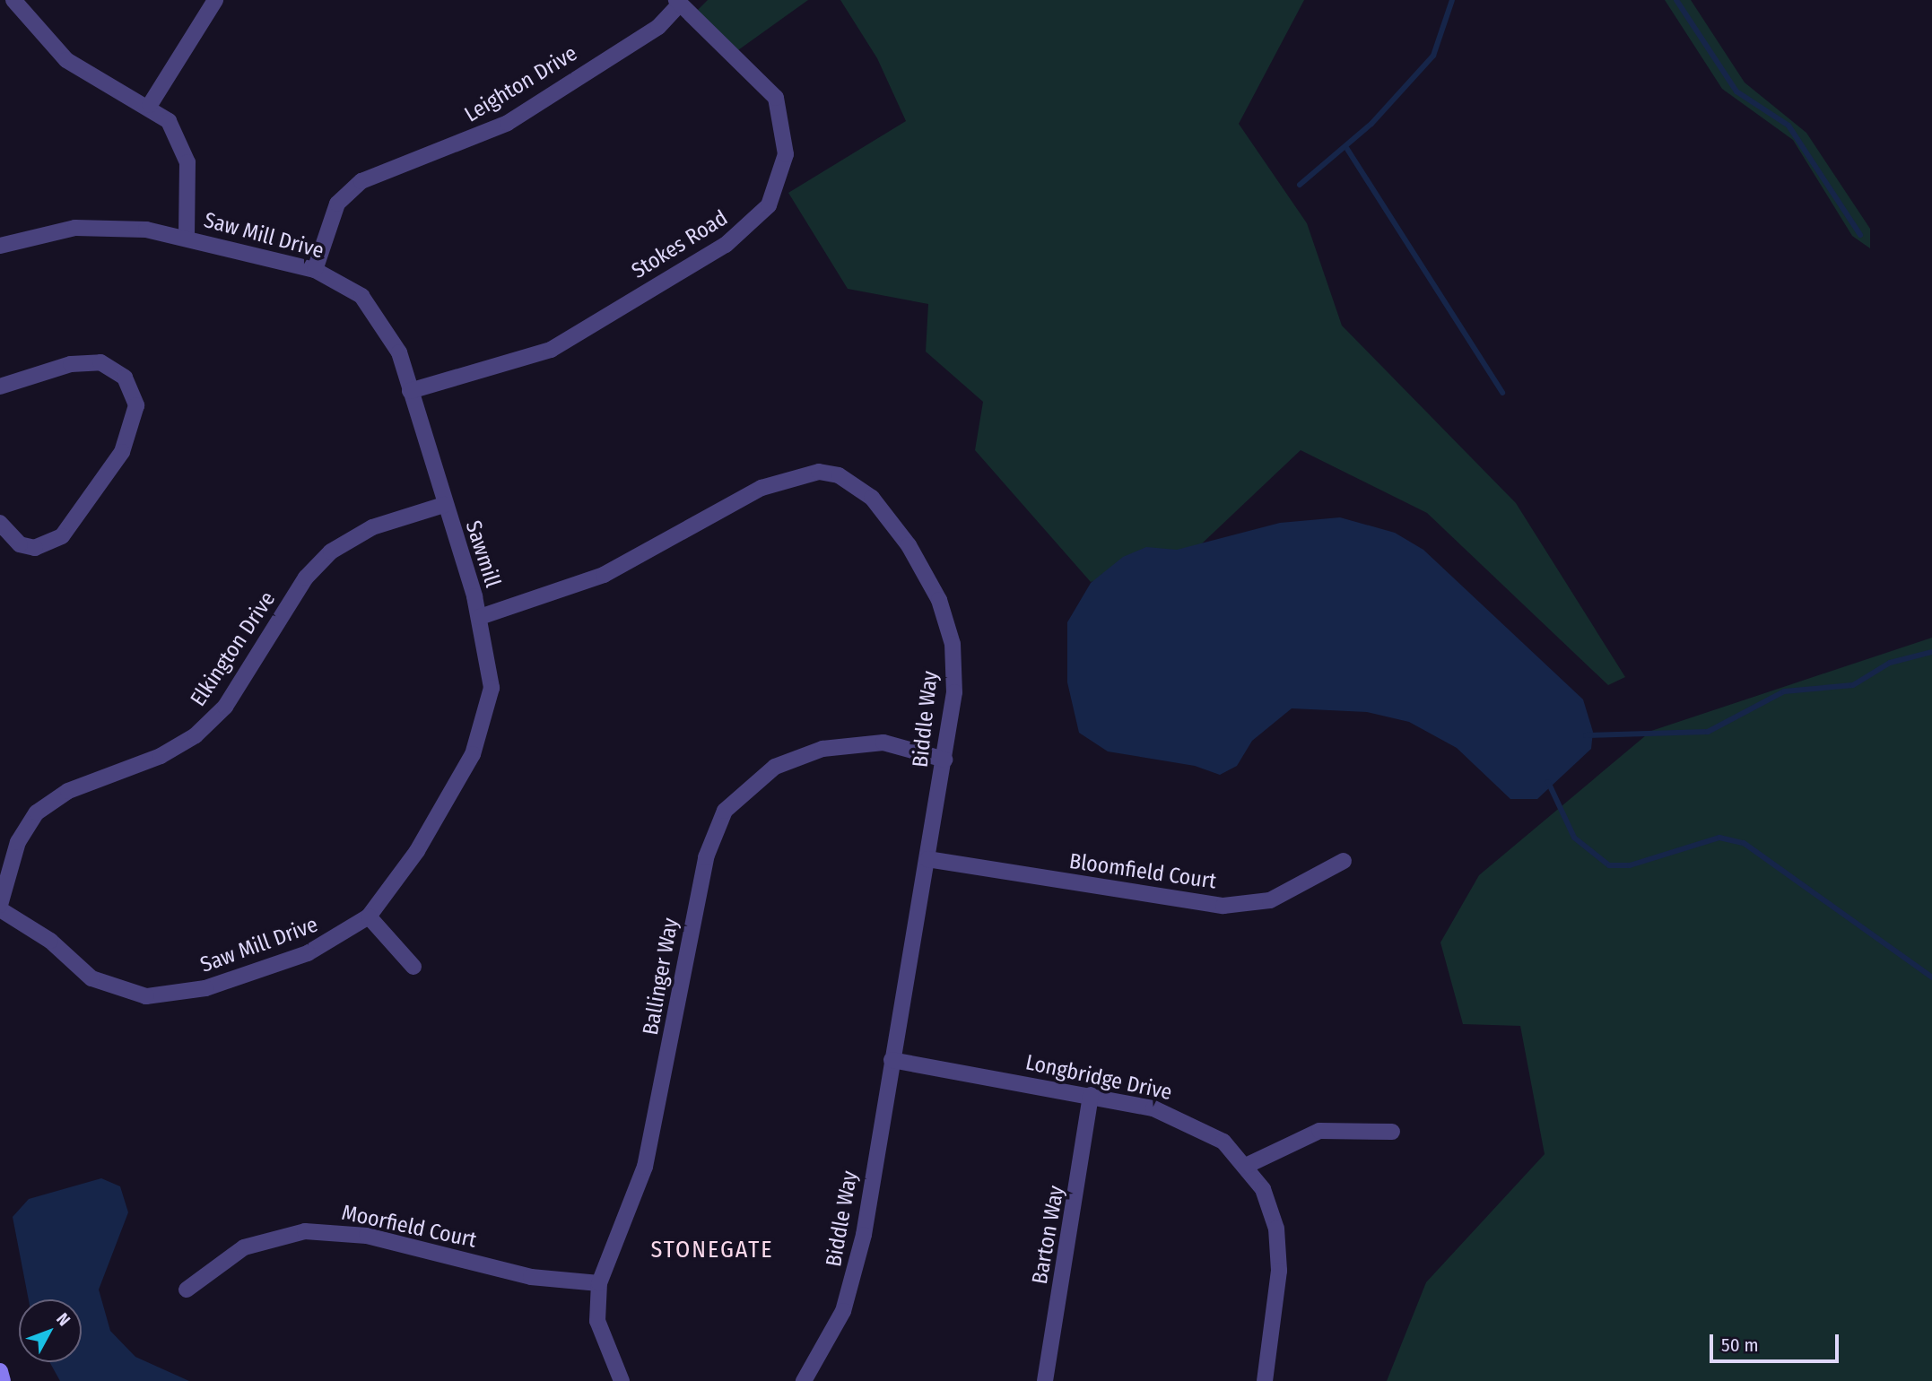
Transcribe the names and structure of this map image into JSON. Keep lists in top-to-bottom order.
{
  "streets": {
    "street": [
      "Leighton Drive",
      "Saw Mill Drive",
      "Stokes Road",
      "Sawmill",
      "Elkington Drive",
      "Biddle Way",
      "Bloomfield Court",
      "Ballinger Way",
      "Longbridge Drive",
      "Moorfield Court",
      "Barton Way"
    ]
  },
  "crossings": [
    ["Leighton Drive", "Saw Mill Drive"],
    ["Leighton Drive", "Stokes Road"],
    ["Saw Mill Drive", "Stokes Road"],
    ["Saw Mill Drive", "Sawmill"],
    ["Saw Mill Drive", "Elkington Drive"],
    ["Saw Mill Drive", "Biddle Way"],
    ["Sawmill", "Elkington Drive"],
    ["Sawmill", "Biddle Way"],
    ["Biddle Way", "Bloomfield Court"],
    ["Biddle Way", "Ballinger Way"],
    ["Biddle Way", "Longbridge Drive"],
    ["Ballinger Way", "Moorfield Court"],
    ["Longbridge Drive", "Barton Way"]
  ],
  "districts": ["STONEGATE"],
  "scale_bar": "50 m",
  "north": "top right"
}
